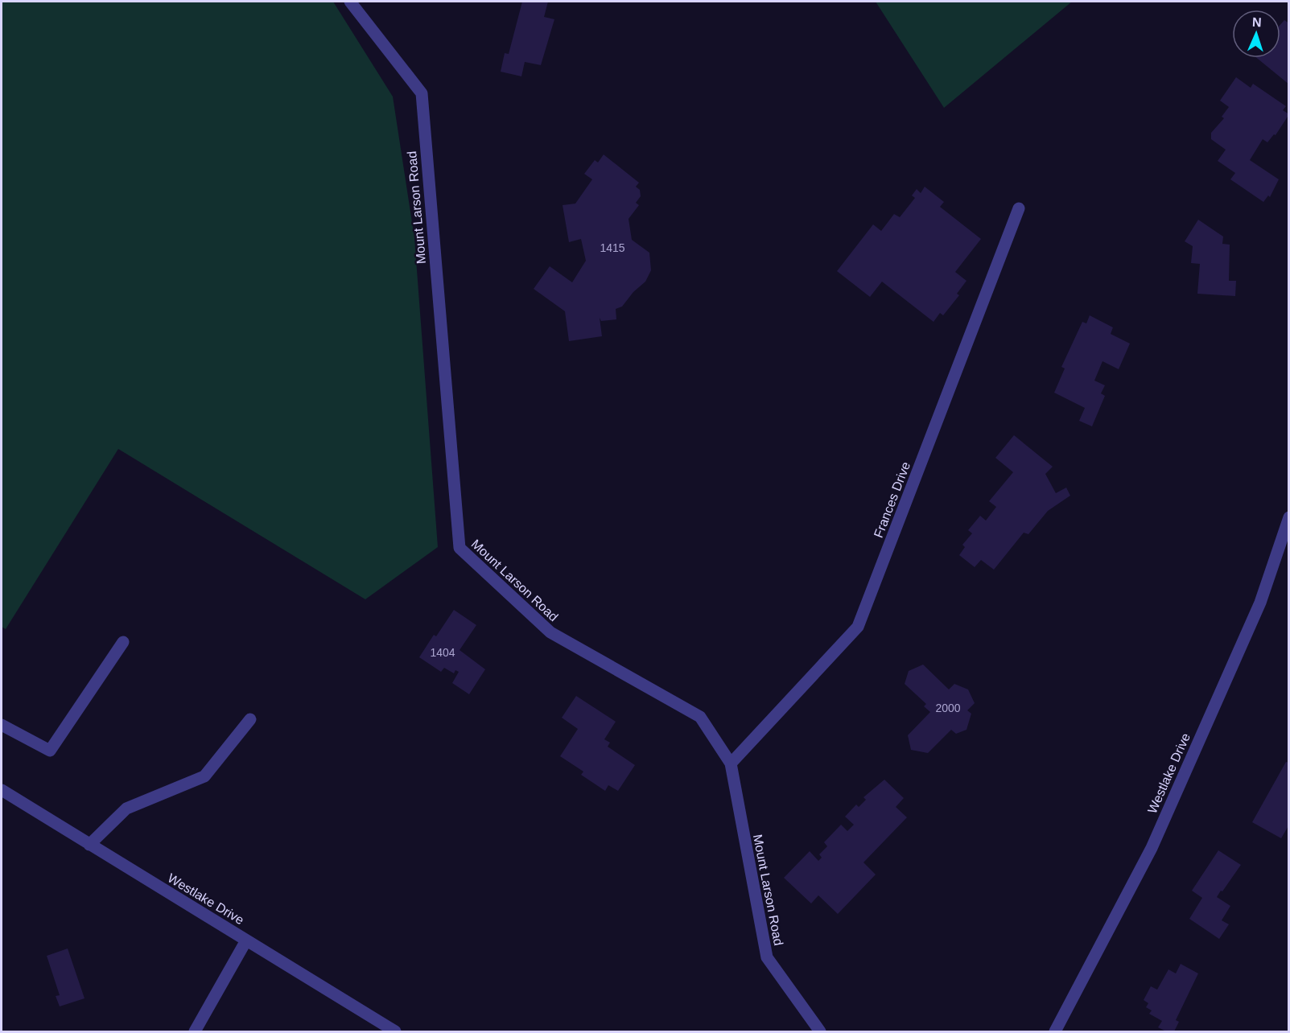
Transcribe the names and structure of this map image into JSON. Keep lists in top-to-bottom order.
{
  "streets": {
    "street": ["Mount Larson Road", "Frances Drive", "Westlake Drive"]
  },
  "crossings": [
    ["Mount Larson Road", "Frances Drive"]
  ],
  "house_numbers": ["1415", "1404", "2000"],
  "north": "top"
}
